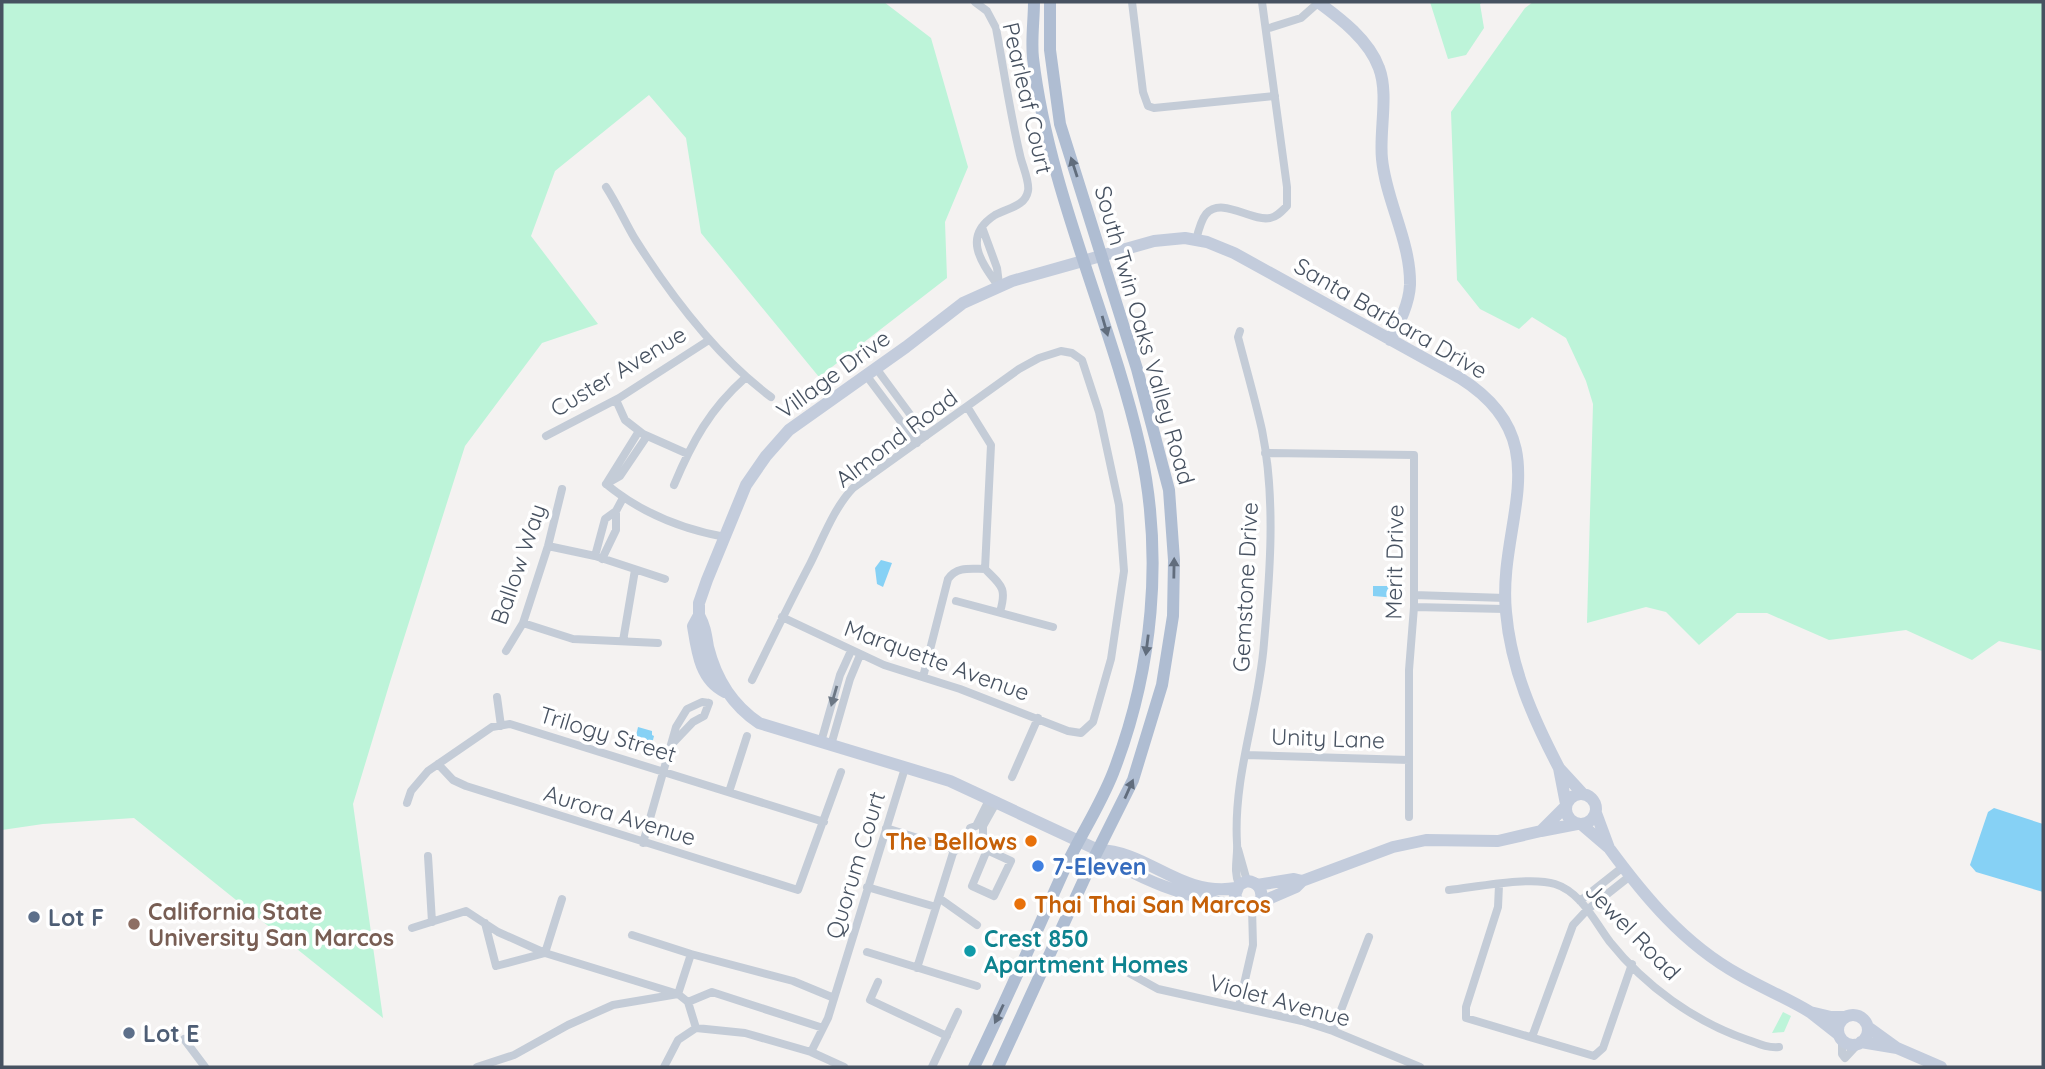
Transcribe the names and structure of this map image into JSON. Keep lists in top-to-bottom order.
{
  "streets": {
    "main road": ["South Twin Oaks Valley Road"],
    "street": [
      "Pearleaf Court",
      "Santa Barbara Drive",
      "Custer Avenue",
      "Village Drive",
      "Almond Road",
      "Merit Drive",
      "Ballow Way",
      "Gemstone Drive",
      "Marquette Avenue",
      "Trilogy Street",
      "Unity Lane",
      "Aurora Avenue",
      "Quorum Court",
      "Jewel Road",
      "Violet Avenue"
    ]
  },
  "crossings": [
    ["Santa Barbara Drive", "South Twin Oaks Valley Road"],
    ["Santa Barbara Drive", "Village Drive"],
    ["South Twin Oaks Valley Road", "Village Drive"],
    ["Village Drive", "Gemstone Drive"],
    ["Village Drive", "Quorum Court"],
    ["Almond Road", "Marquette Avenue"],
    ["Merit Drive", "Gemstone Drive"],
    ["Merit Drive", "Unity Lane"],
    ["Gemstone Drive", "Unity Lane"],
    ["Trilogy Street", "Aurora Avenue"]
  ],
  "places": [
    "The Bellows",
    "7-Eleven",
    "Thai Thai San Marcos",
    "Lot F",
    "California State University San Marcos",
    "Crest 850 Apartment Homes",
    "Lot E"
  ]
}
